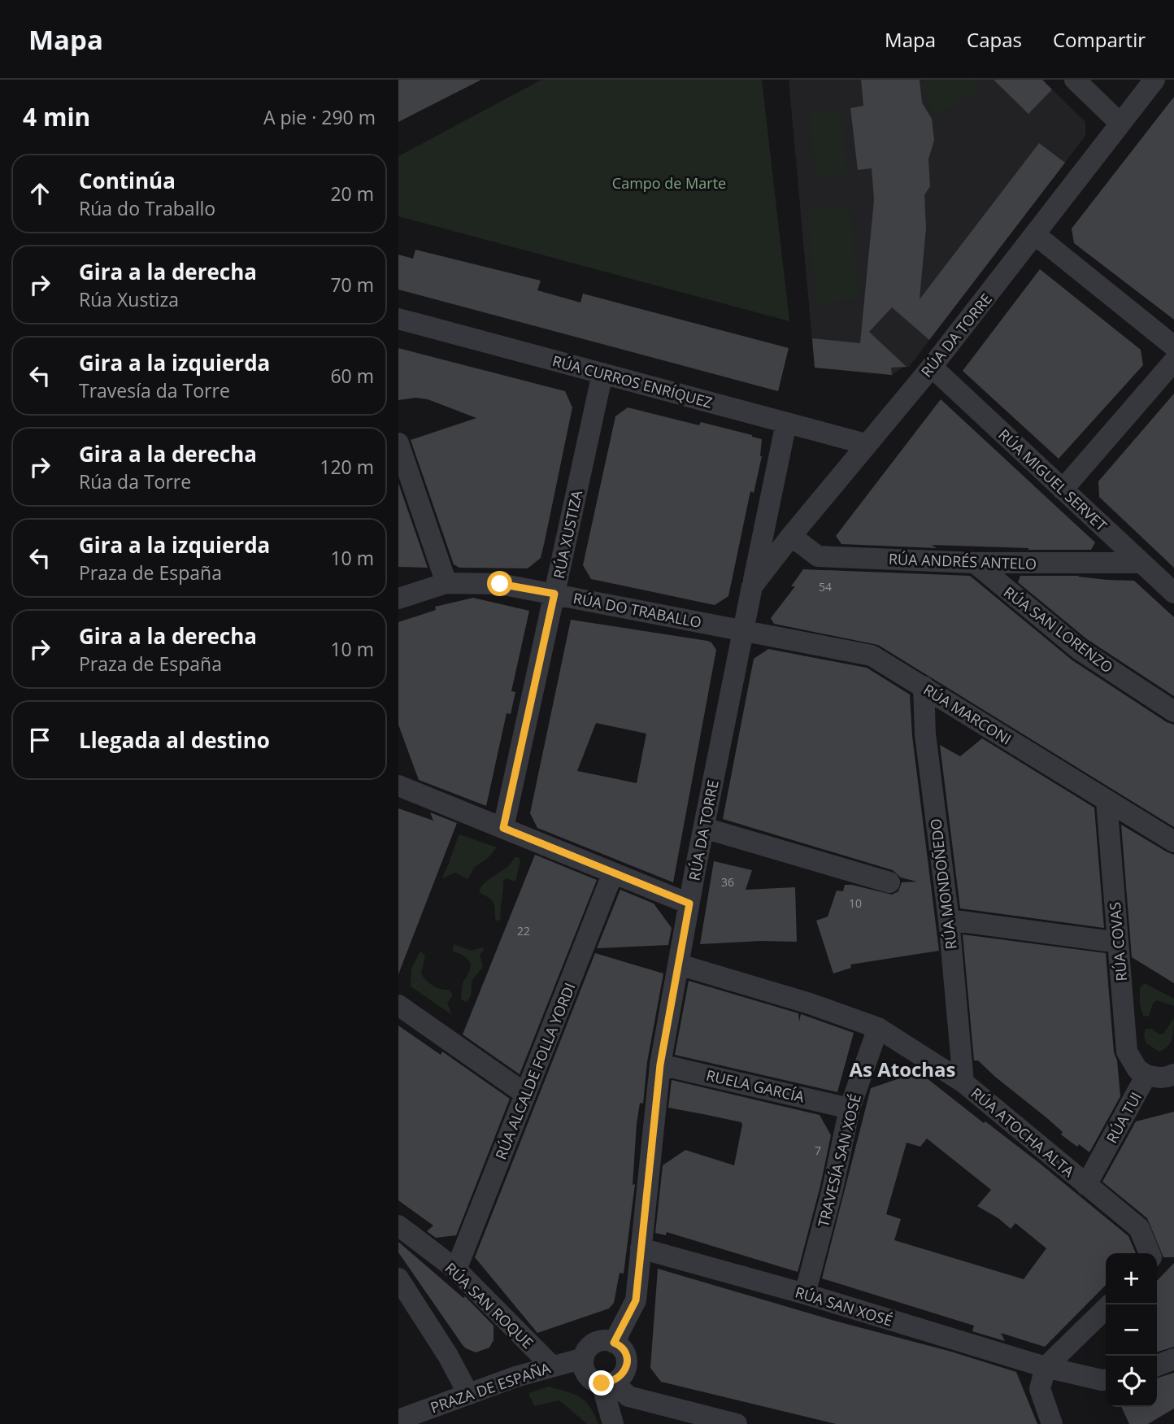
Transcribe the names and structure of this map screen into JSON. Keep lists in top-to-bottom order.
{
  "streets": {
    "street": [
      "RÚA DA TORRE",
      "RÚA CURROS ENRÍQUEZ",
      "RÚA MIGUEL SERVET",
      "RÚA XUSTIZA",
      "RÚA ANDRÉS ANTELO",
      "RÚA DO TRABALLO",
      "RÚA SAN LORENZO",
      "RÚA MARCONI",
      "RÚA MONDOÑEDO",
      "RÚA COVAS",
      "RÚA ALCALDE FOLLA YORDI",
      "RUELA GARCÍA",
      "RÚA TUI",
      "RÚA ATOCHA ALTA",
      "TRAVESÍA SAN XOSÉ",
      "RÚA SAN ROQUE",
      "RÚA SAN XOSÉ",
      "PRAZA DE ESPAÑA"
    ]
  },
  "crossings": [
    ["RÚA DA TORRE", "RÚA CURROS ENRÍQUEZ"],
    ["RÚA DA TORRE", "RÚA MIGUEL SERVET"],
    ["RÚA DA TORRE", "RÚA ANDRÉS ANTELO"],
    ["RÚA DA TORRE", "RÚA DO TRABALLO"],
    ["RÚA DA TORRE", "RÚA MARCONI"],
    ["RÚA DA TORRE", "RUELA GARCÍA"],
    ["RÚA DA TORRE", "RÚA ATOCHA ALTA"],
    ["RÚA DA TORRE", "RÚA SAN XOSÉ"],
    ["RÚA DA TORRE", "PRAZA DE ESPAÑA"],
    ["RÚA CURROS ENRÍQUEZ", "RÚA XUSTIZA"],
    ["RÚA MIGUEL SERVET", "RÚA ANDRÉS ANTELO"],
    ["RÚA XUSTIZA", "RÚA DO TRABALLO"],
    ["RÚA ANDRÉS ANTELO", "RÚA SAN LORENZO"],
    ["RÚA DO TRABALLO", "RÚA MARCONI"],
    ["RÚA MARCONI", "RÚA MONDOÑEDO"],
    ["RÚA MARCONI", "RÚA COVAS"],
    ["RÚA MONDOÑEDO", "RÚA COVAS"],
    ["RÚA MONDOÑEDO", "RÚA ATOCHA ALTA"],
    ["RÚA COVAS", "RÚA TUI"],
    ["RÚA ALCALDE FOLLA YORDI", "RÚA SAN ROQUE"],
    ["RUELA GARCÍA", "TRAVESÍA SAN XOSÉ"],
    ["RÚA TUI", "RÚA ATOCHA ALTA"],
    ["RÚA ATOCHA ALTA", "TRAVESÍA SAN XOSÉ"],
    ["TRAVESÍA SAN XOSÉ", "RÚA SAN XOSÉ"],
    ["RÚA SAN ROQUE", "PRAZA DE ESPAÑA"]
  ],
  "districts": ["As Atochas"],
  "parks": ["Campo de Marte"],
  "house_numbers": [
    "54",
    "36",
    "10",
    "22",
    "7"
  ],
  "page": {
    "header": "Mapa",
    "nav": ["Mapa", "Capas", "Compartir"],
    "heading": ["4 min", "A pie · 290 m"],
    "list": [
      ["Continúa", "Rúa do Traballo", "20 m"],
      ["Gira a la derecha", "Rúa Xustiza", "70 m"],
      ["Gira a la izquierda", "Travesía da Torre", "60 m"],
      ["Gira a la derecha", "Rúa da Torre", "120 m"],
      ["Gira a la izquierda", "Praza de España", "10 m"],
      ["Gira a la derecha", "Praza de España", "10 m"],
      "Llegada al destino"
    ],
    "map_buttons": ["+", "−"]
  }
}
